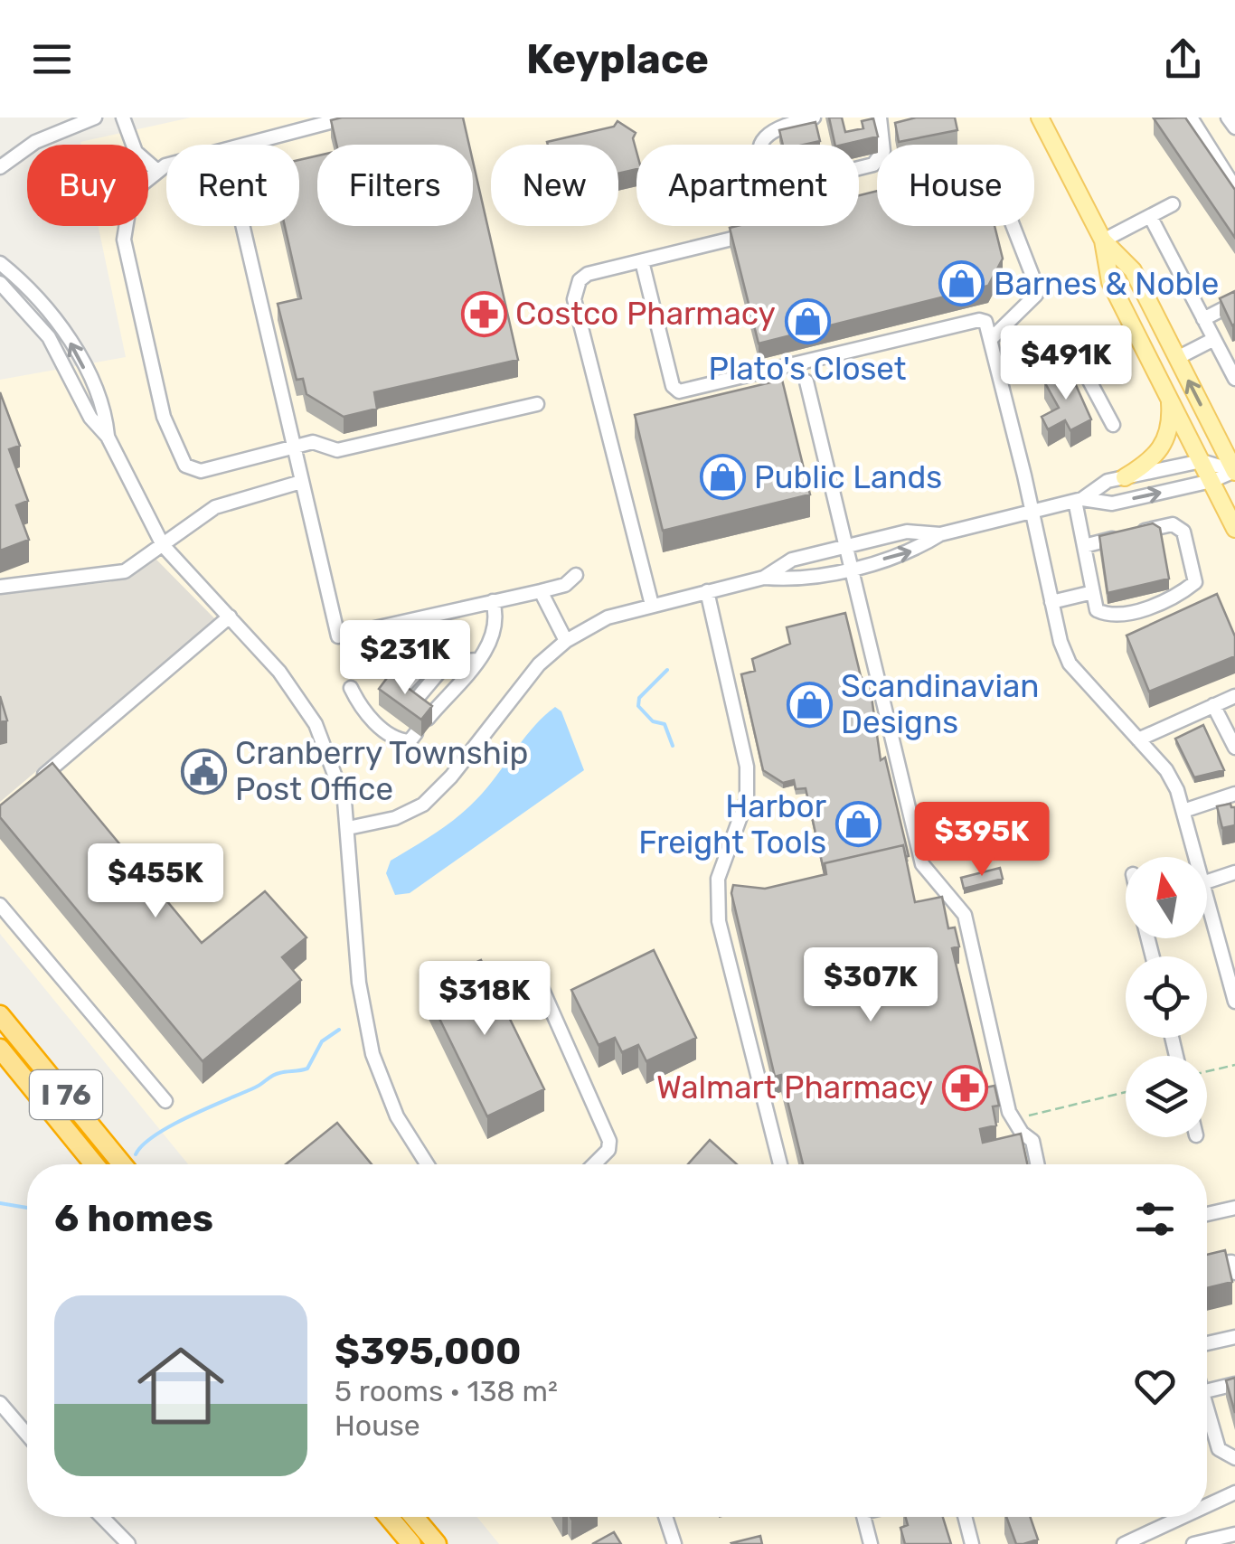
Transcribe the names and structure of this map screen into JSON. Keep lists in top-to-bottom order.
{
  "streets": {
    "highway": ["I 76"]
  },
  "places": {
    "shop": [
      "Barnes & Noble",
      "Plato's Closet",
      "Public Lands",
      "Scandinavian Designs",
      "Harbor Freight Tools"
    ],
    "pharmacy": ["Costco Pharmacy", "Walmart Pharmacy"],
    "public building": ["Cranberry Township Post Office"]
  },
  "north": "top",
  "page": {
    "header": "Keyplace",
    "chip": [
      "Buy",
      "Rent",
      "Filters",
      "New",
      "Apartment",
      "House"
    ],
    "price": [
      "$491K",
      "$231K",
      "$395K",
      "$455K",
      "$307K",
      "$318K"
    ],
    "heading": "6 homes",
    "list": [
      {
        "name": "$395,000",
        "note": "5 rooms · 138 m² · House"
      }
    ]
  }
}
